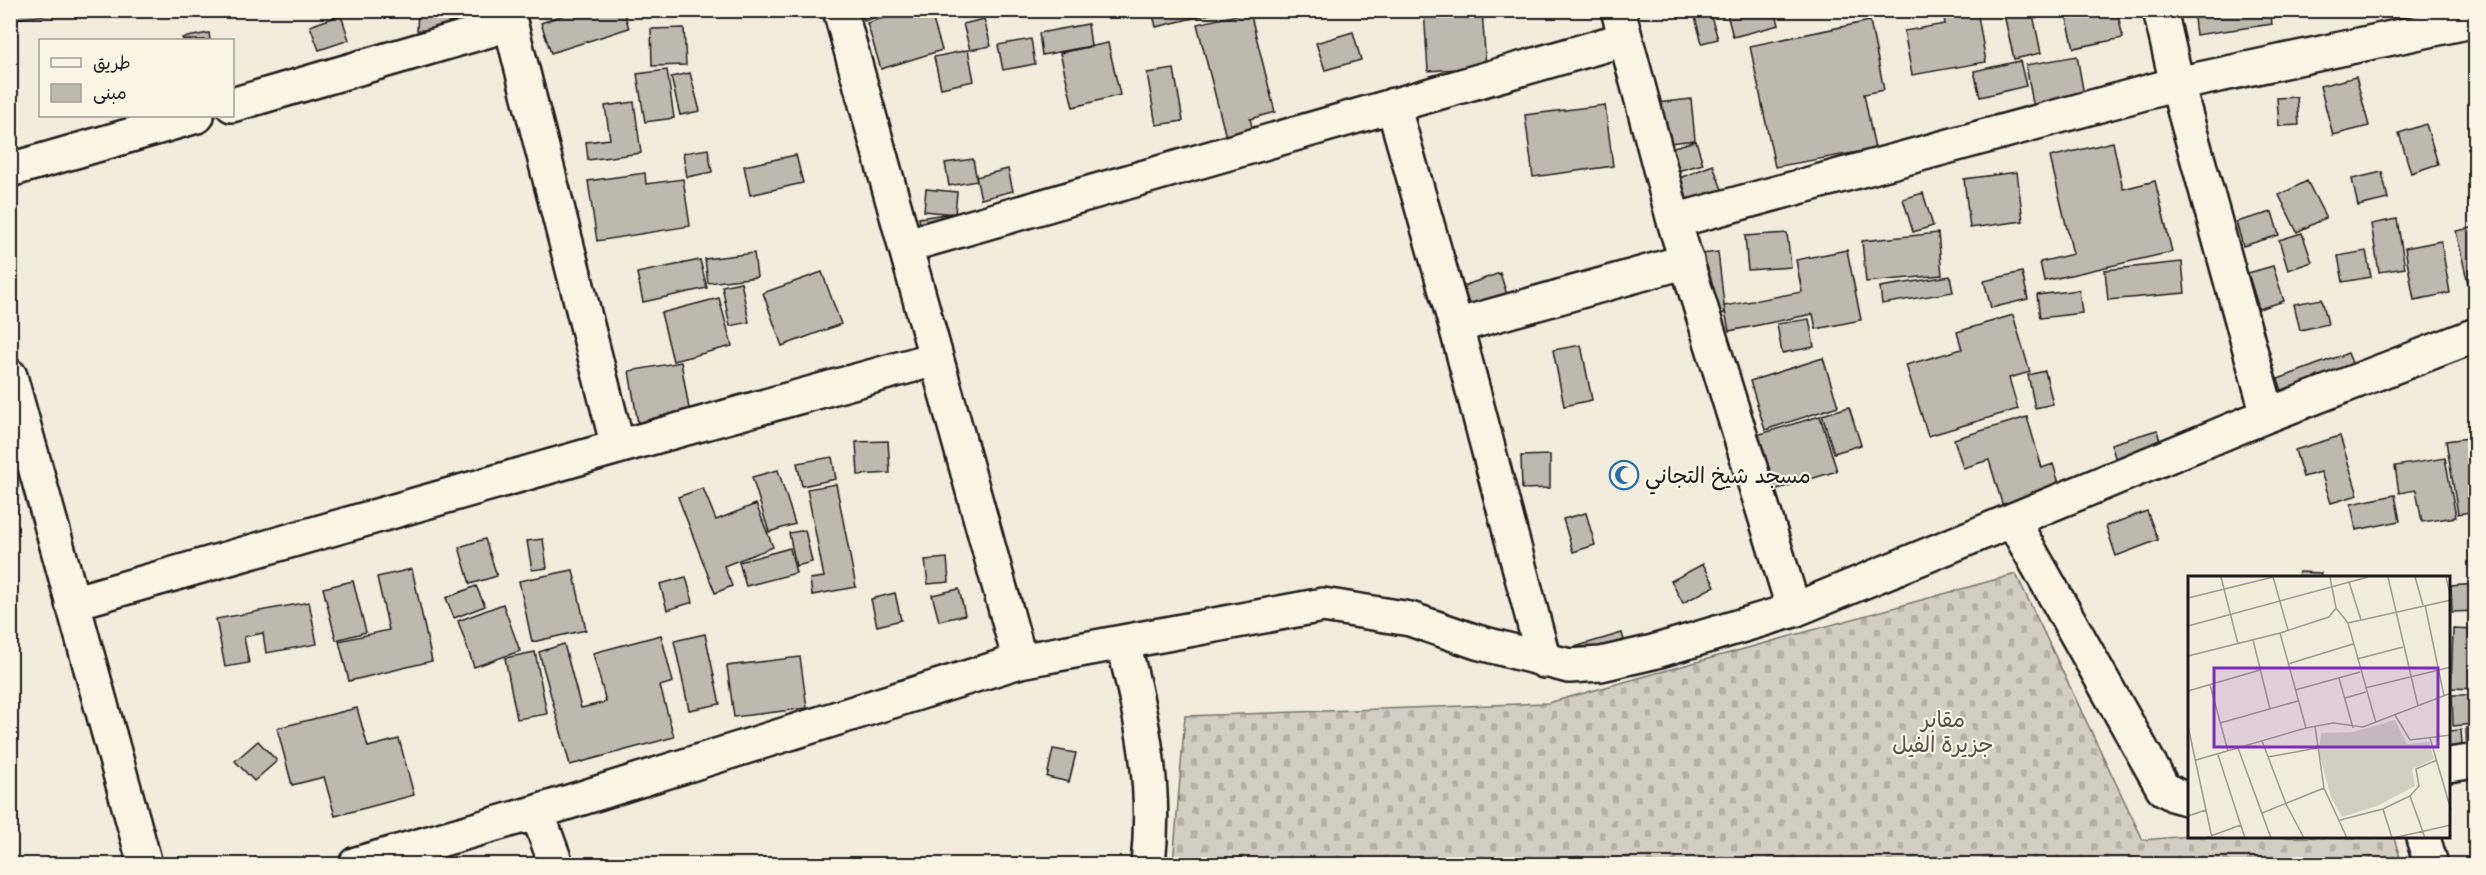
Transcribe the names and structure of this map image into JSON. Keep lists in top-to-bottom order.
{
  "parks": ["مقابر جزيرة الفيل"],
  "places": {
    "mosque": ["مسجد شيخ التجاني"]
  },
  "legend": ["طريق", "مبنى"]
}
